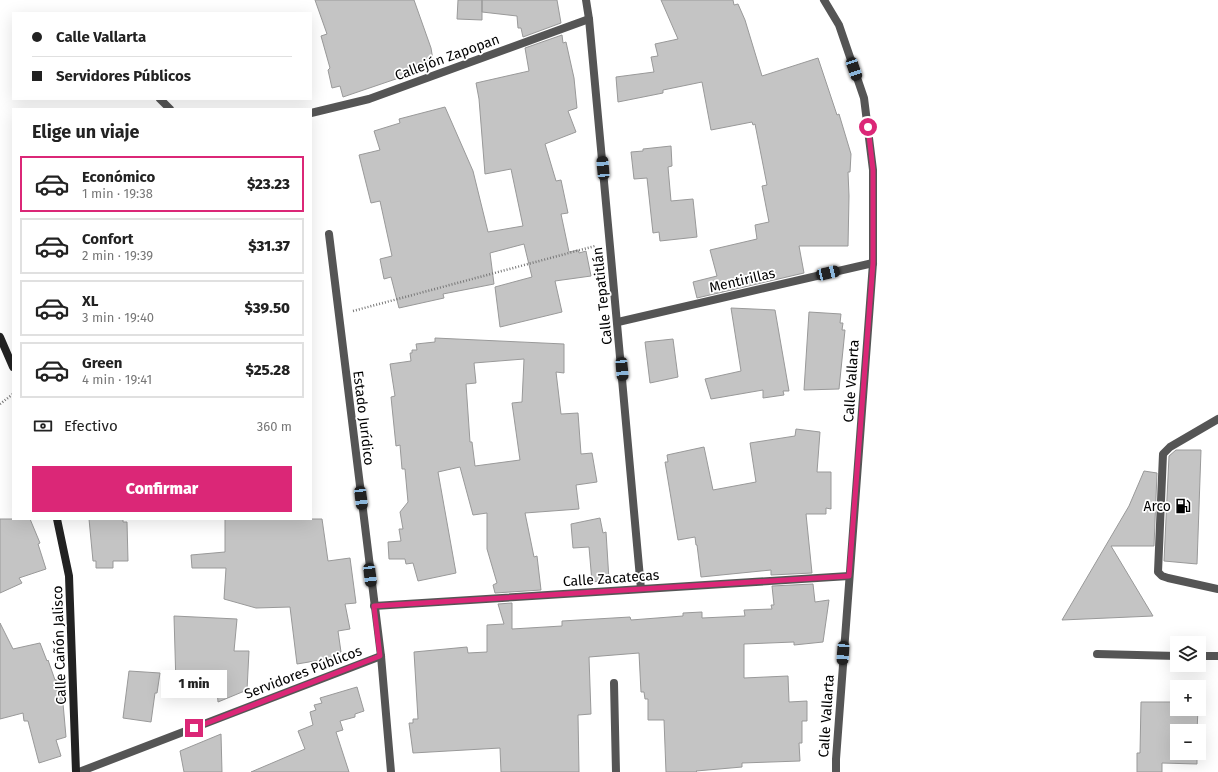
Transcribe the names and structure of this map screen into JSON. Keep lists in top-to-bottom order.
{
  "streets": {
    "street": [
      "Callejón Zapopan",
      "Mentirillas",
      "Calle Tepatitlán",
      "Calle Vallarta",
      "Estado Jurídico",
      "Calle Zacatecas",
      "Calle Cañón Jalisco",
      "Servidores Públicos"
    ]
  },
  "crossings": [
    ["Callejón Zapopan", "Calle Tepatitlán"],
    ["Mentirillas", "Calle Tepatitlán"],
    ["Mentirillas", "Calle Vallarta"],
    ["Calle Tepatitlán", "Calle Zacatecas"],
    ["Calle Vallarta", "Calle Zacatecas"],
    ["Estado Jurídico", "Calle Zacatecas"],
    ["Estado Jurídico", "Servidores Públicos"]
  ],
  "places": {
    "fuel station": ["Arco"]
  },
  "page": {
    "banner": ["Calle Vallarta", "Servidores Públicos"],
    "heading": "Elige un viaje",
    "list": [
      {
        "name": "Económico",
        "note": "1 min · 19:38",
        "value": "$23.23"
      },
      {
        "name": "Confort",
        "note": "2 min · 19:39",
        "value": "$31.37"
      },
      {
        "name": "XL",
        "note": "3 min · 19:40",
        "value": "$39.50"
      },
      {
        "name": "Green",
        "note": "4 min · 19:41",
        "value": "$25.28"
      }
    ],
    "pay": ["Efectivo", "360 m"],
    "buttons": "Confirmar",
    "map_buttons": ["+", "−"],
    "bubble": "1 min"
  }
}
